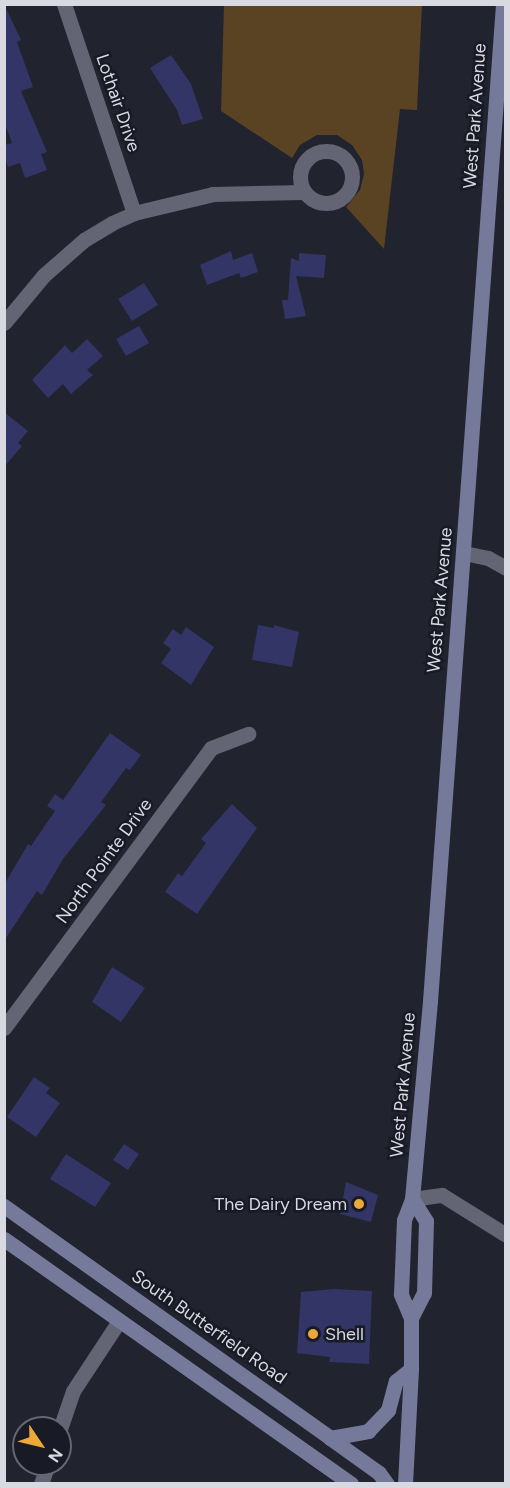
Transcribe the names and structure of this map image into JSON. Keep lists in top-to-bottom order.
{
  "streets": {
    "main road": ["West Park Avenue", "South Butterfield Road"],
    "street": ["Lothair Drive", "North Pointe Drive"]
  },
  "places": ["The Dairy Dream", "Shell"],
  "north": "bottom right"
}
